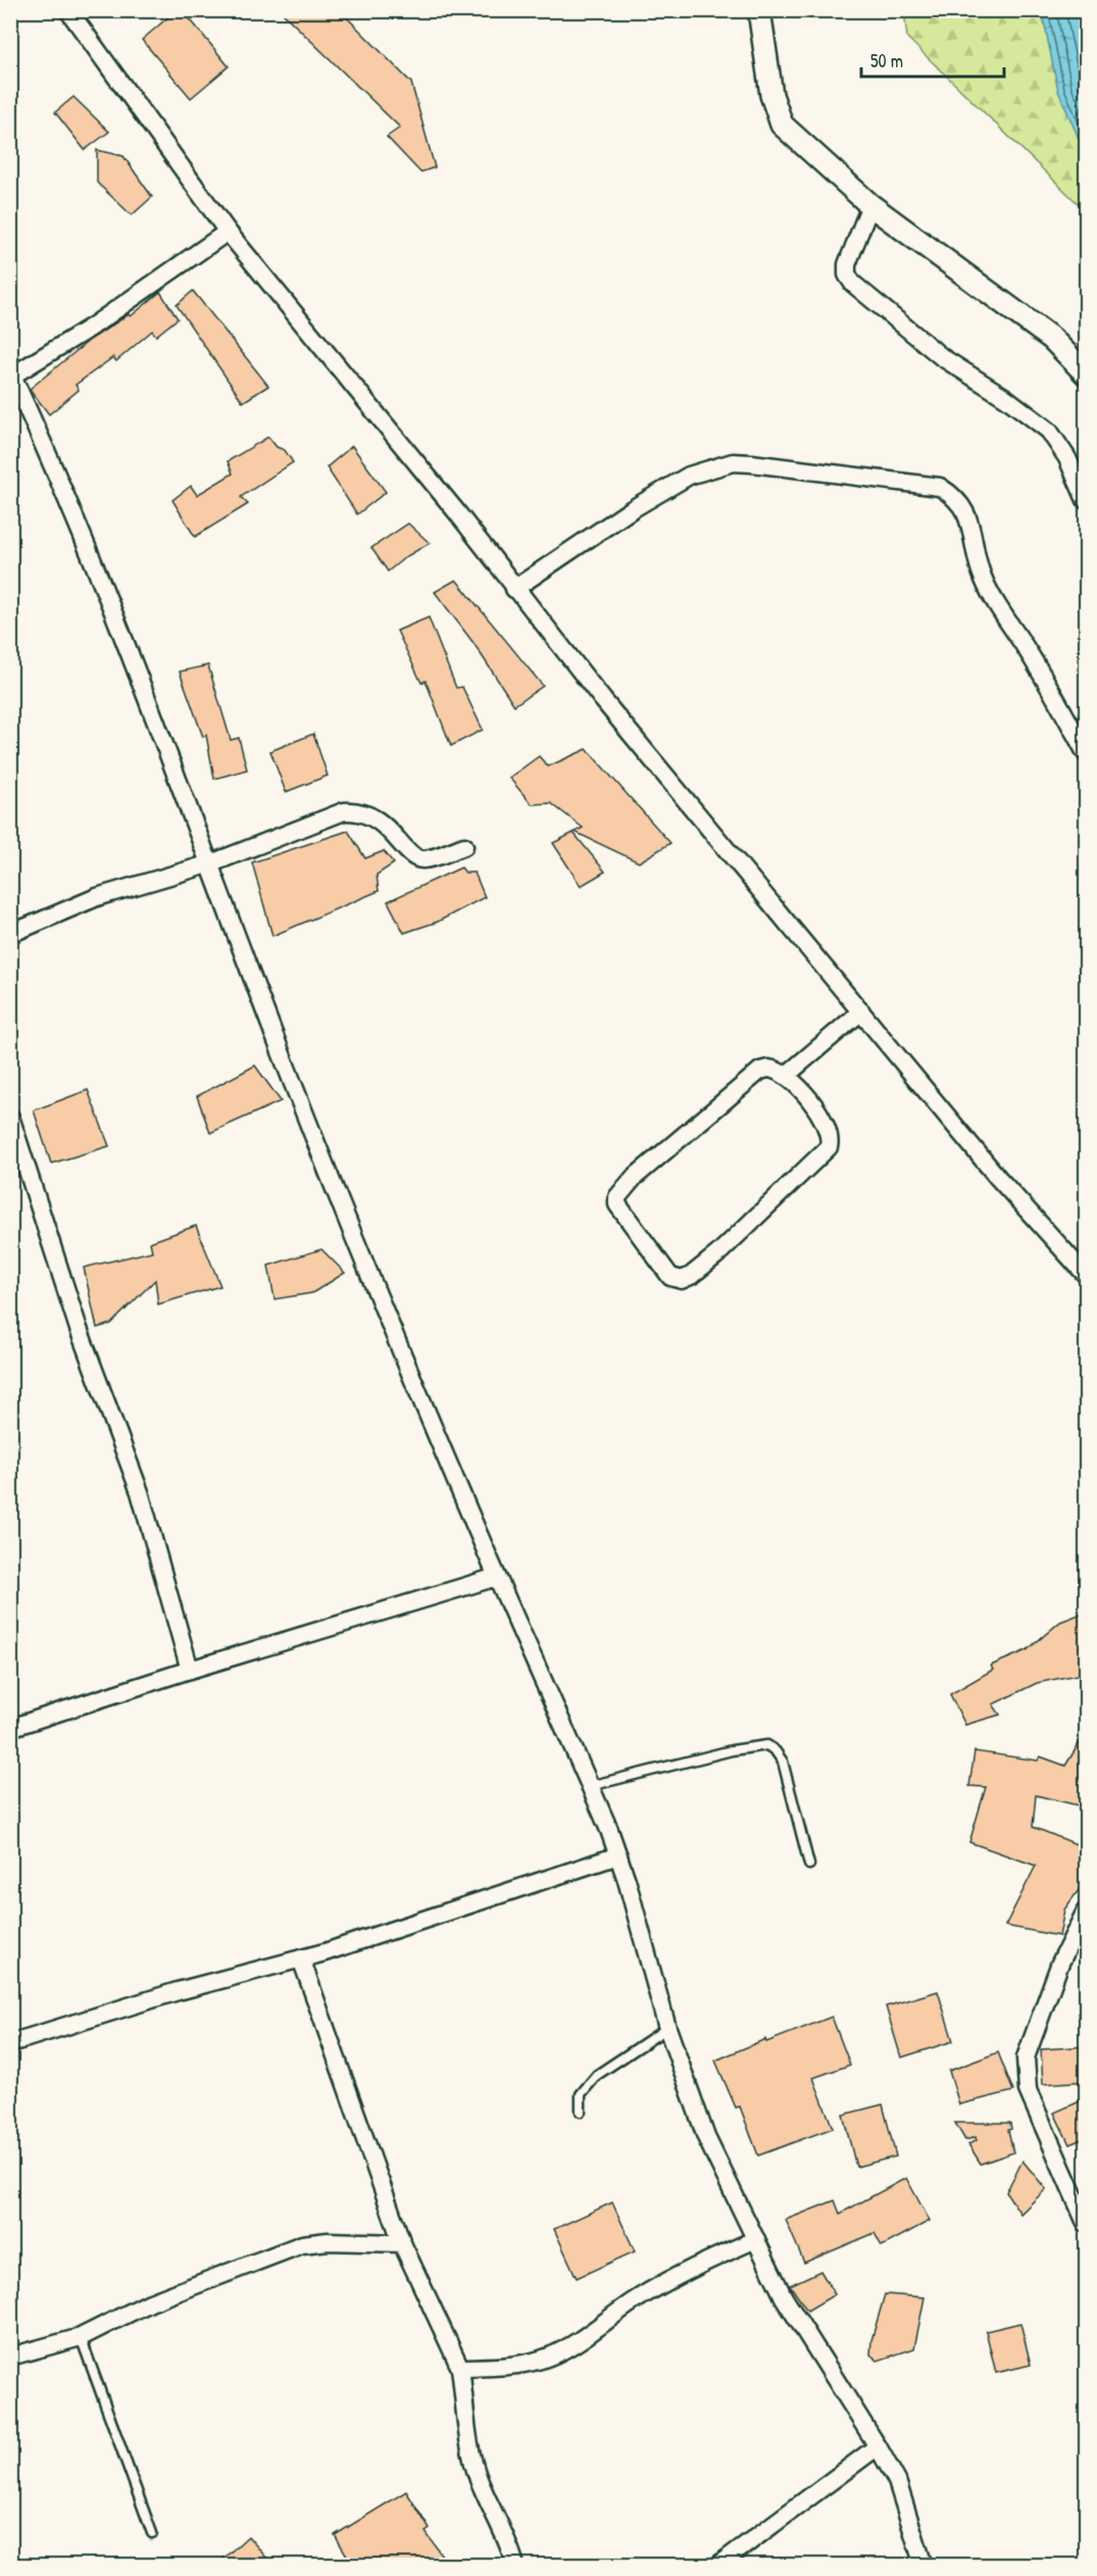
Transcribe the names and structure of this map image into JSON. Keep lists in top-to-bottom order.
{
  "scale_bar": "50 m"
}
